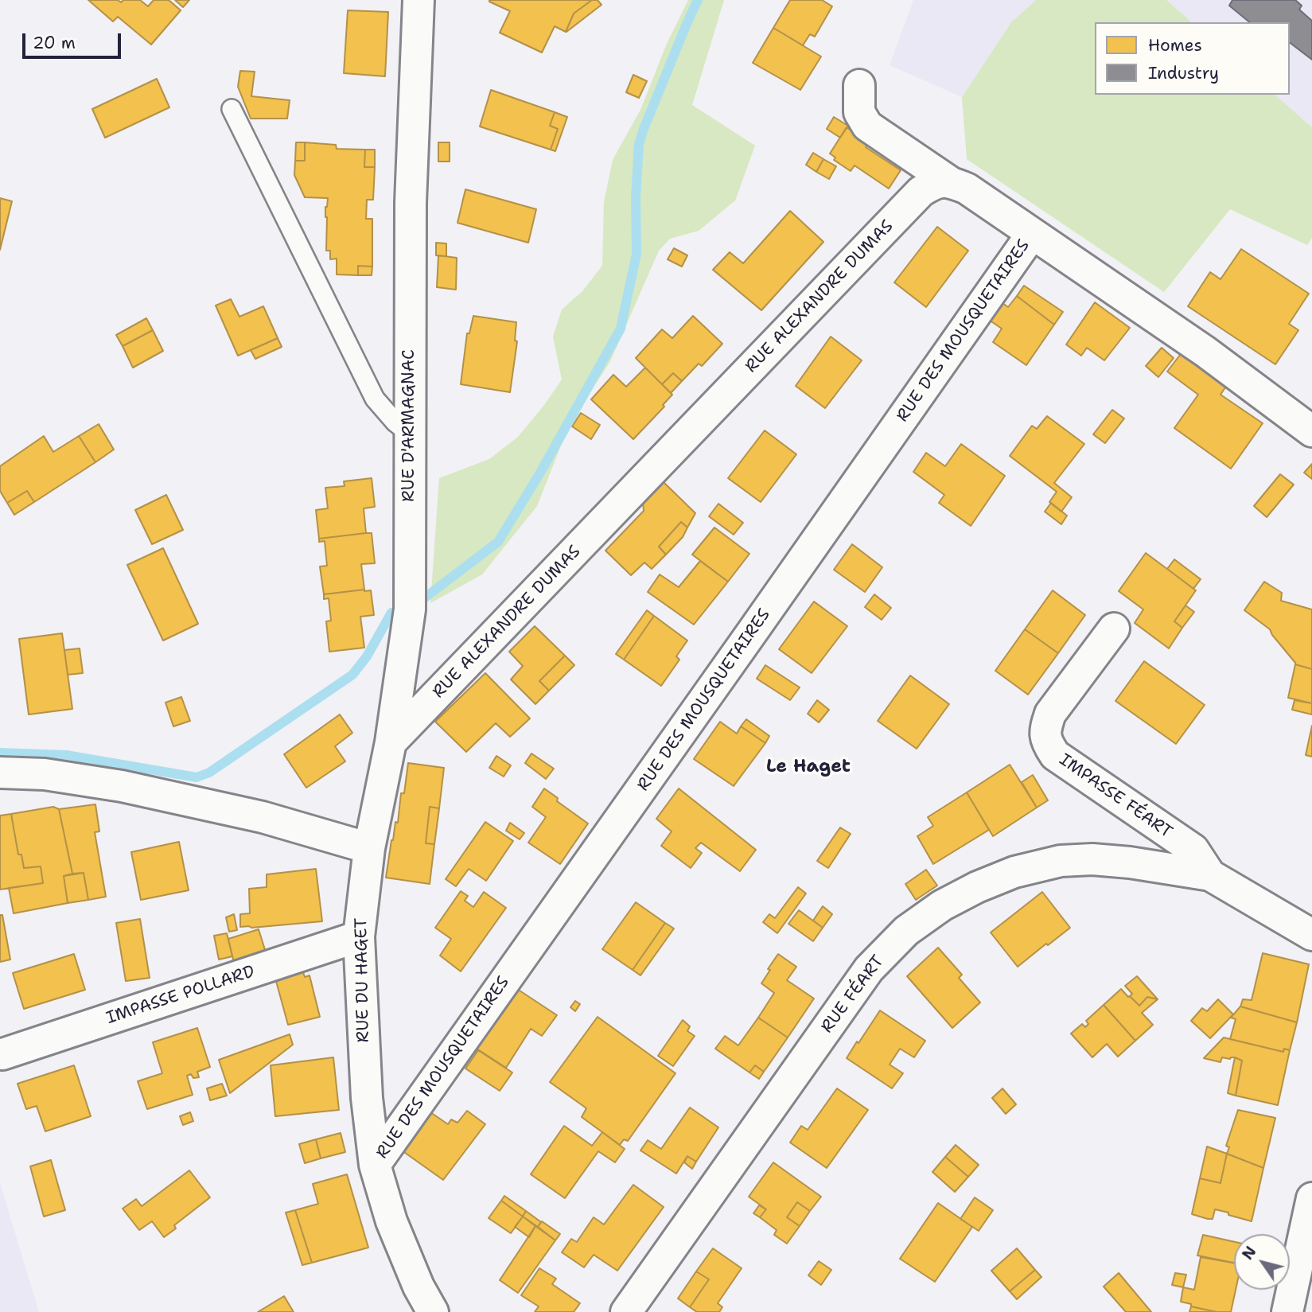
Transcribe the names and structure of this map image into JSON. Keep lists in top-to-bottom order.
{
  "streets": {
    "street": [
      "RUE ALEXANDRE DUMAS",
      "RUE DES MOUSQUETAIRES",
      "RUE D'ARMAGNAC",
      "IMPASSE FÉART",
      "RUE DU HAGET",
      "RUE FÉART",
      "IMPASSE POLLARD"
    ]
  },
  "crossings": [
    ["RUE ALEXANDRE DUMAS", "RUE D'ARMAGNAC"],
    ["RUE DES MOUSQUETAIRES", "RUE DU HAGET"],
    ["RUE D'ARMAGNAC", "RUE DU HAGET"],
    ["IMPASSE FÉART", "RUE FÉART"],
    ["RUE DU HAGET", "IMPASSE POLLARD"]
  ],
  "districts": ["Le Haget"],
  "legend": ["Homes", "Industry"],
  "scale_bar": "20 m",
  "north": "top left"
}
